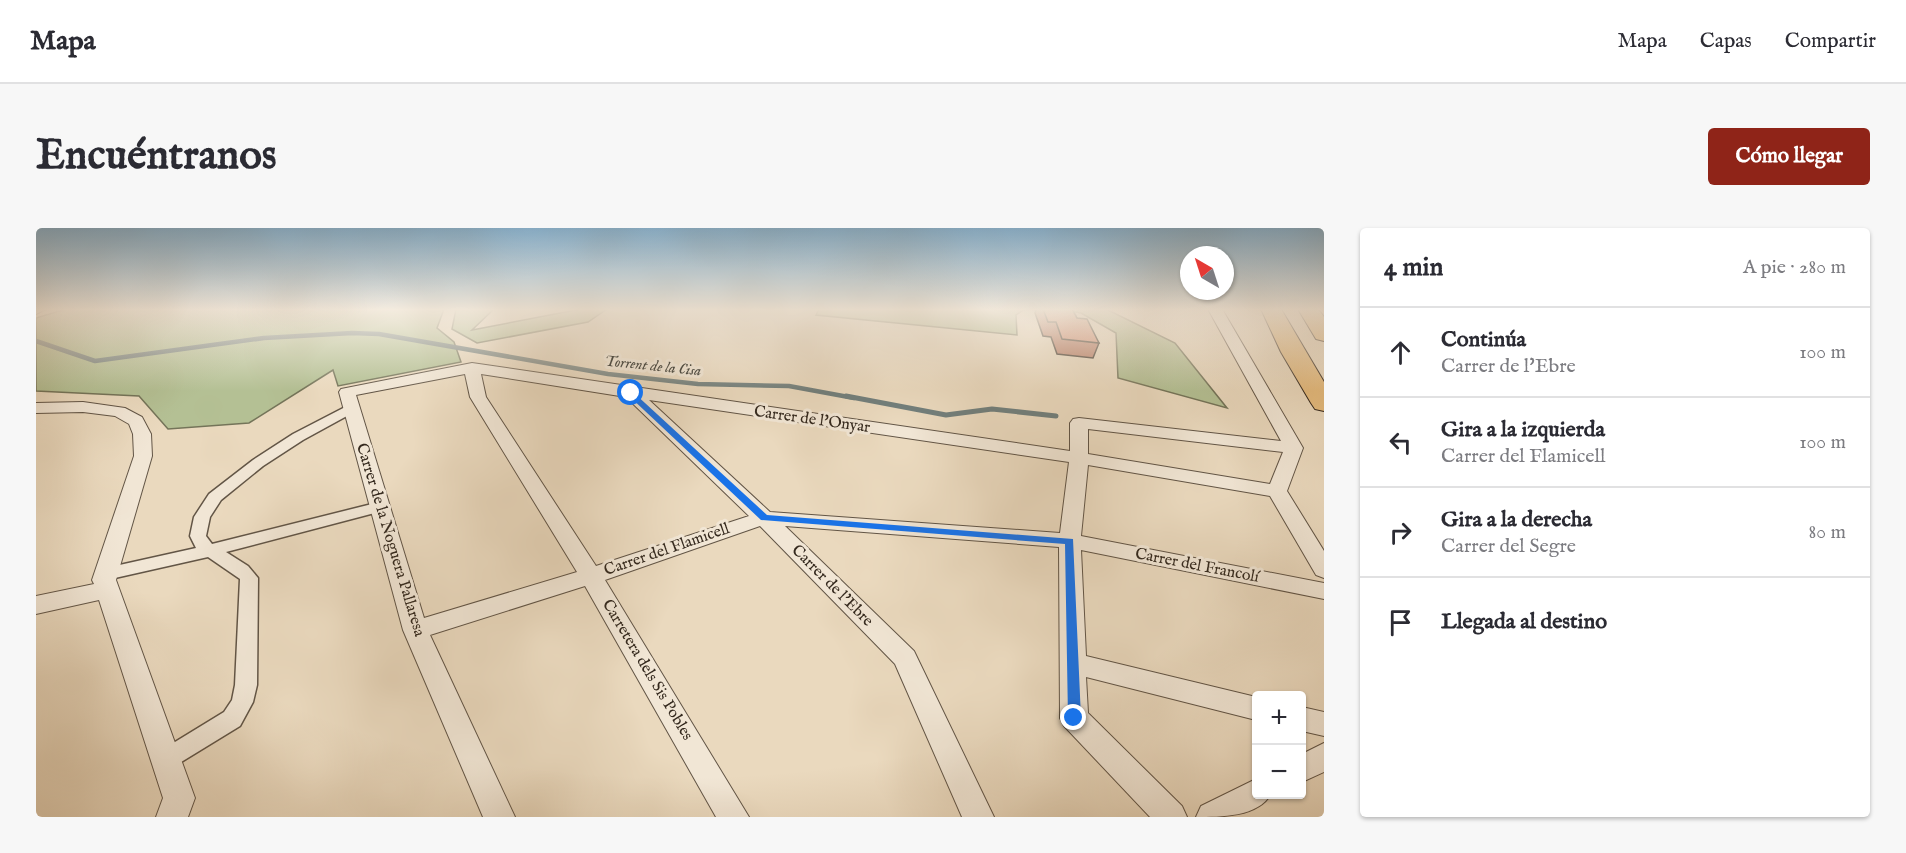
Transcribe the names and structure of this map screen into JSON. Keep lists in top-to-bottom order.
{
  "streets": {
    "street": [
      "Carrer de l'Onyar",
      "Carrer de la Noguera Pallaresa",
      "Carrer del Flamicell",
      "Carrer del Francolí",
      "Carrer de l'Ebre",
      "Carretera dels Sis Pobles"
    ]
  },
  "crossings": [
    ["Carrer de l'Onyar", "Carrer de la Noguera Pallaresa"],
    ["Carrer de l'Onyar", "Carrer de l'Ebre"],
    ["Carrer de l'Onyar", "Carretera dels Sis Pobles"],
    ["Carrer de la Noguera Pallaresa", "Carrer del Flamicell"],
    ["Carrer del Flamicell", "Carrer del Francolí"],
    ["Carrer del Flamicell", "Carrer de l'Ebre"],
    ["Carrer del Flamicell", "Carretera dels Sis Pobles"]
  ],
  "water": ["Torrent de la Cisa"],
  "north": "top left",
  "page": {
    "header": "Mapa",
    "nav": ["Mapa", "Capas", "Compartir"],
    "buttons": "Cómo llegar",
    "title": "Encuéntranos",
    "heading": ["4 min", "A pie · 280 m"],
    "list": [
      ["Continúa", "Carrer de l'Ebre", "100 m"],
      ["Gira a la izquierda", "Carrer del Flamicell", "100 m"],
      ["Gira a la derecha", "Carrer del Segre", "80 m"],
      "Llegada al destino"
    ],
    "map_buttons": ["+", "−"]
  }
}
